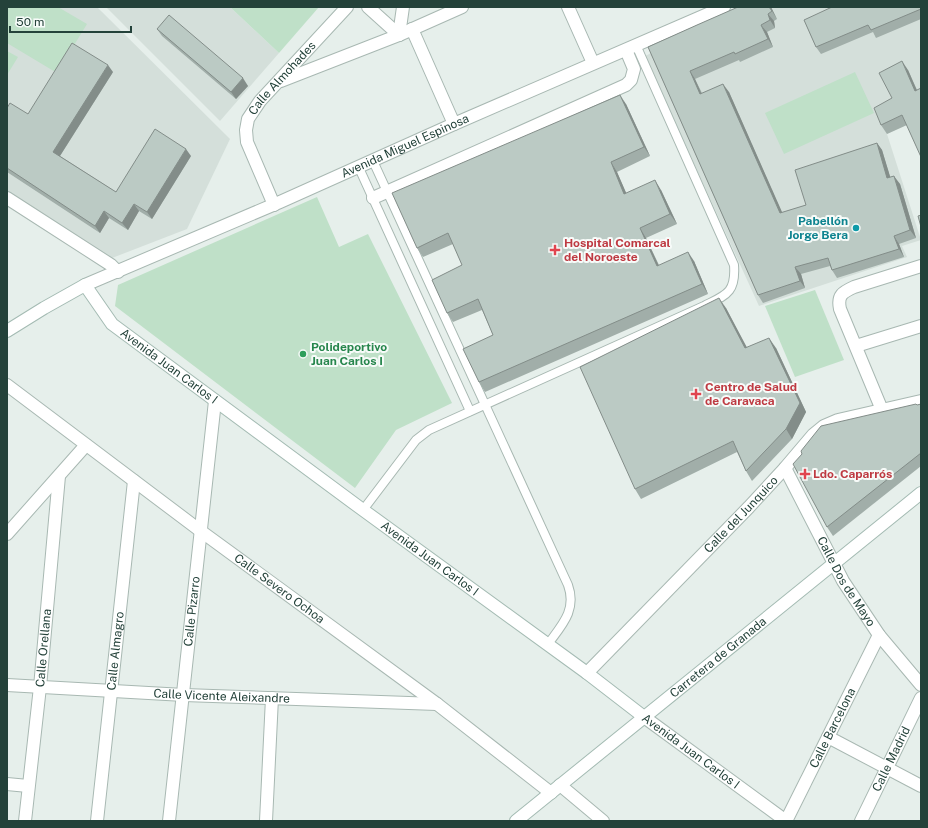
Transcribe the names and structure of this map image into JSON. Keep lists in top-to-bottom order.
{
  "streets": {
    "street": [
      "Calle Almohades",
      "Avenida Miguel Espinosa",
      "Avenida Juan Carlos I",
      "Calle del Junquico",
      "Calle Dos de Mayo",
      "Calle Severo Ochoa",
      "Calle Pizarro",
      "Calle Orellana",
      "Calle Almagro",
      "Carretera de Granada",
      "Calle Vicente Aleixandre",
      "Calle Barcelona",
      "Calle Madrid"
    ]
  },
  "crossings": [
    ["Calle Almohades", "Avenida Miguel Espinosa"],
    ["Avenida Miguel Espinosa", "Avenida Juan Carlos I"],
    ["Avenida Juan Carlos I", "Calle del Junquico"],
    ["Avenida Juan Carlos I", "Calle Pizarro"],
    ["Avenida Juan Carlos I", "Carretera de Granada"],
    ["Avenida Juan Carlos I", "Calle Barcelona"],
    ["Calle del Junquico", "Calle Dos de Mayo"],
    ["Calle Dos de Mayo", "Carretera de Granada"],
    ["Calle Dos de Mayo", "Calle Barcelona"],
    ["Calle Severo Ochoa", "Calle Pizarro"],
    ["Calle Severo Ochoa", "Calle Almagro"],
    ["Calle Severo Ochoa", "Carretera de Granada"],
    ["Calle Severo Ochoa", "Calle Vicente Aleixandre"],
    ["Calle Pizarro", "Calle Vicente Aleixandre"],
    ["Calle Orellana", "Calle Vicente Aleixandre"],
    ["Calle Almagro", "Calle Vicente Aleixandre"]
  ],
  "places": {
    "other": ["Pabellón Jorge Bera", "Polideportivo Juan Carlos I"],
    "health": ["Hospital Comarcal del Noroeste", "Centro de Salud de Caravaca", "Ldo. Caparrós"]
  },
  "scale_bar": "50 m"
}
